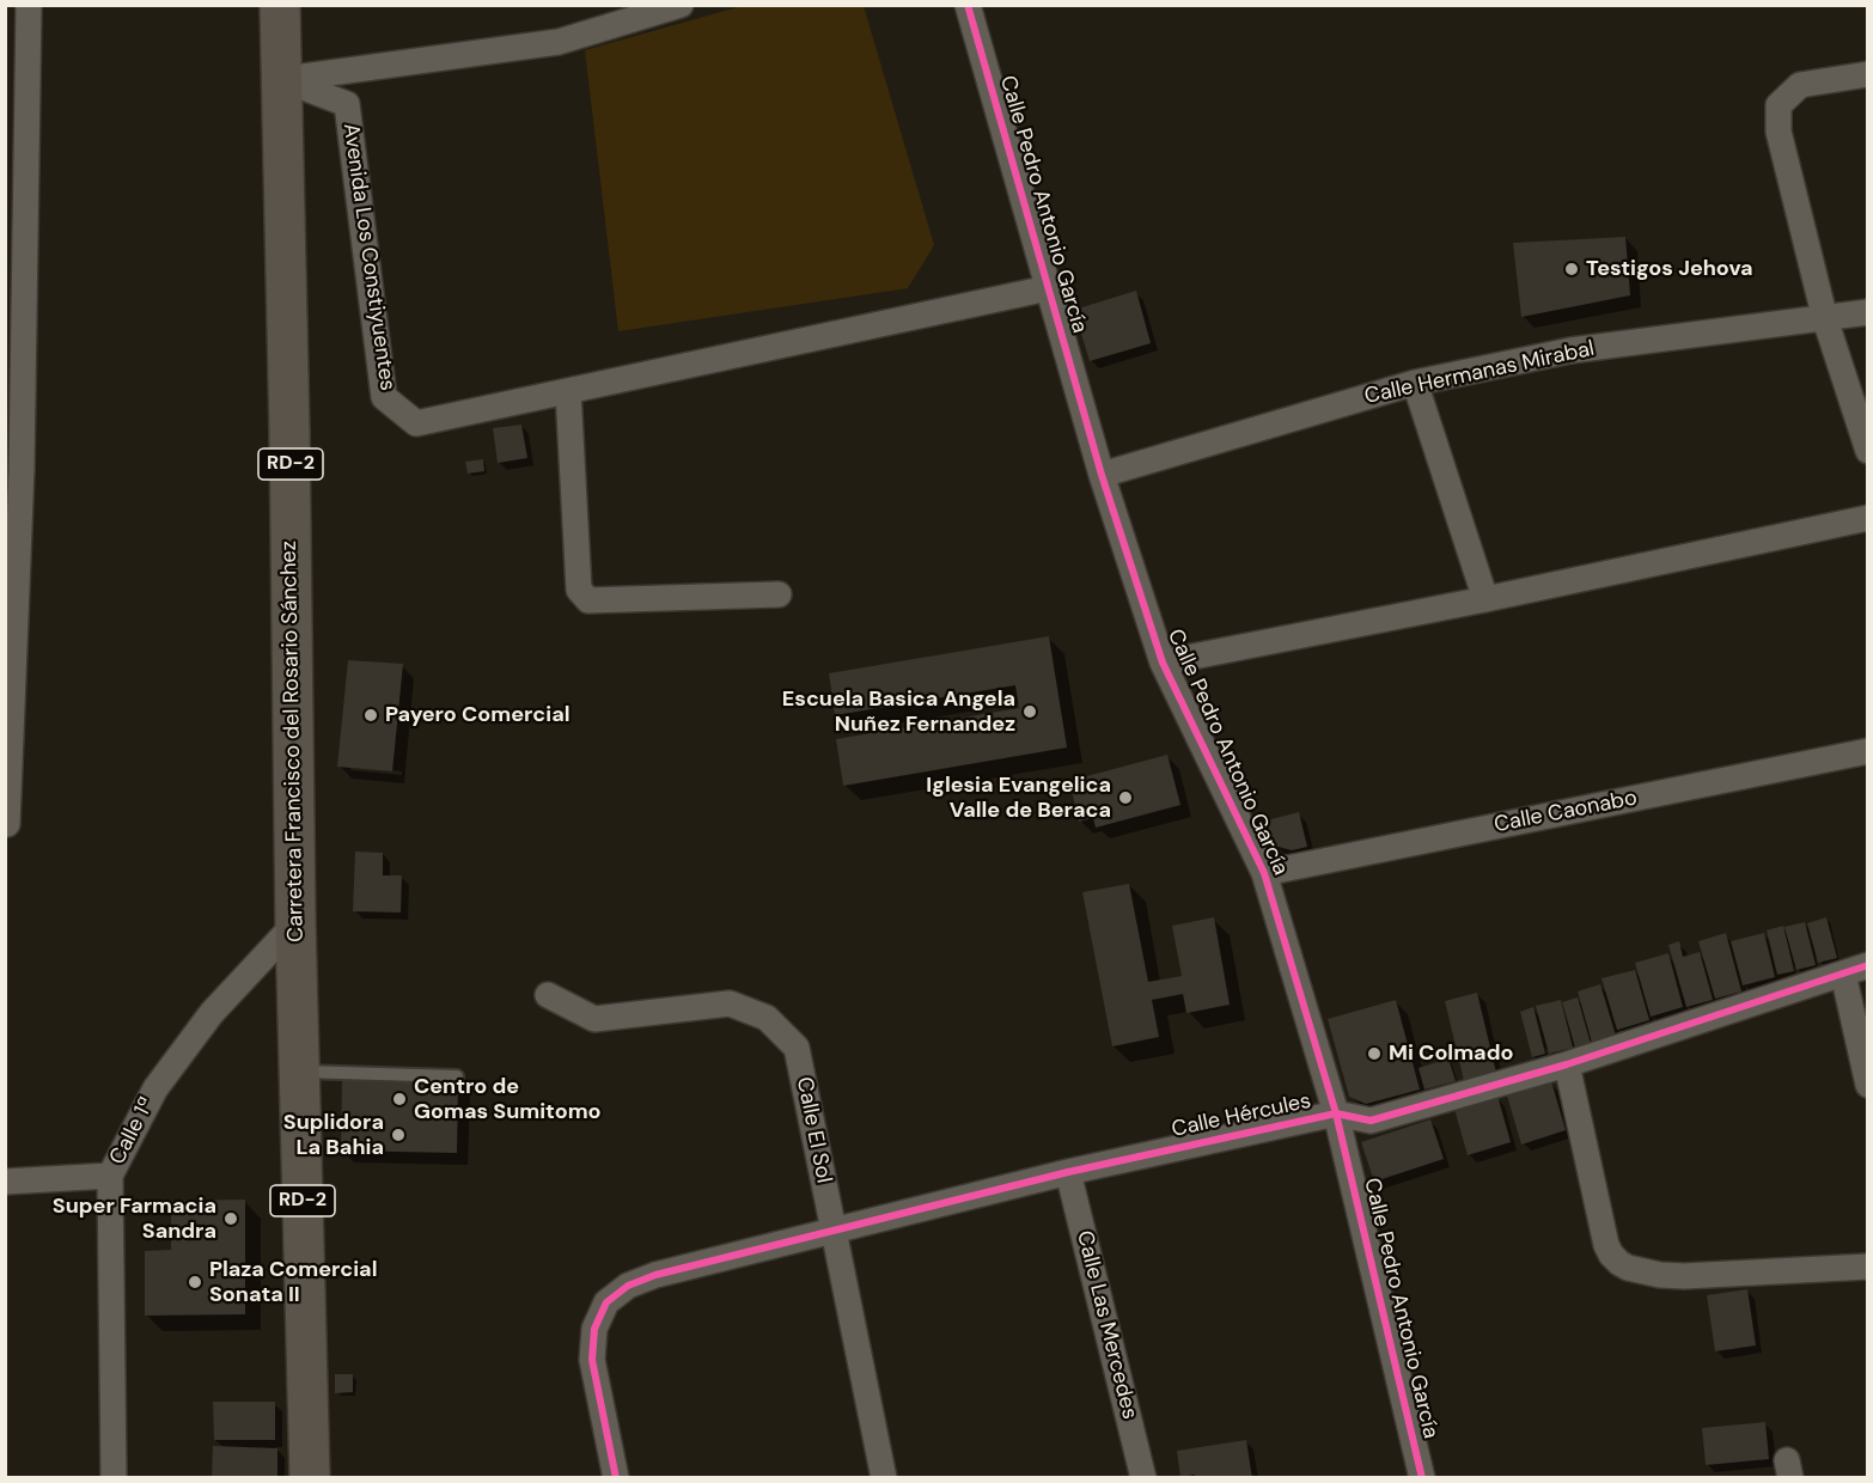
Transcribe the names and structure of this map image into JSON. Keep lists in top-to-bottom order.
{
  "streets": {
    "main road": ["RD-2", "Carretera Francisco del Rosario Sánchez"],
    "street": [
      "Calle Pedro Antonio García",
      "Avenida Los Constiyuentes",
      "Calle Hermanas Mirabal",
      "Calle Caonabo",
      "Calle Hércules",
      "Calle El Sol",
      "Calle 1ª",
      "Calle Las Mercedes"
    ]
  },
  "crossings": [
    ["Calle Pedro Antonio García", "Calle Hermanas Mirabal"],
    ["Calle Pedro Antonio García", "Calle Caonabo"],
    ["Calle Pedro Antonio García", "Calle Hércules"],
    ["Avenida Los Constiyuentes", "Carretera Francisco del Rosario Sánchez"],
    ["Carretera Francisco del Rosario Sánchez", "Calle 1ª"],
    ["Calle Hércules", "Calle El Sol"],
    ["Calle Hércules", "Calle Las Mercedes"]
  ],
  "places": [
    "Testigos Jehova",
    "Escuela Basica Angela Nuñez Fernandez",
    "Payero Comercial",
    "Iglesia Evangelica Valle de Beraca",
    "Mi Colmado",
    "Centro de Gomas Sumitomo",
    "Suplidora La Bahia",
    "Super Farmacia Sandra",
    "Plaza Comercial Sonata II"
  ]
}
